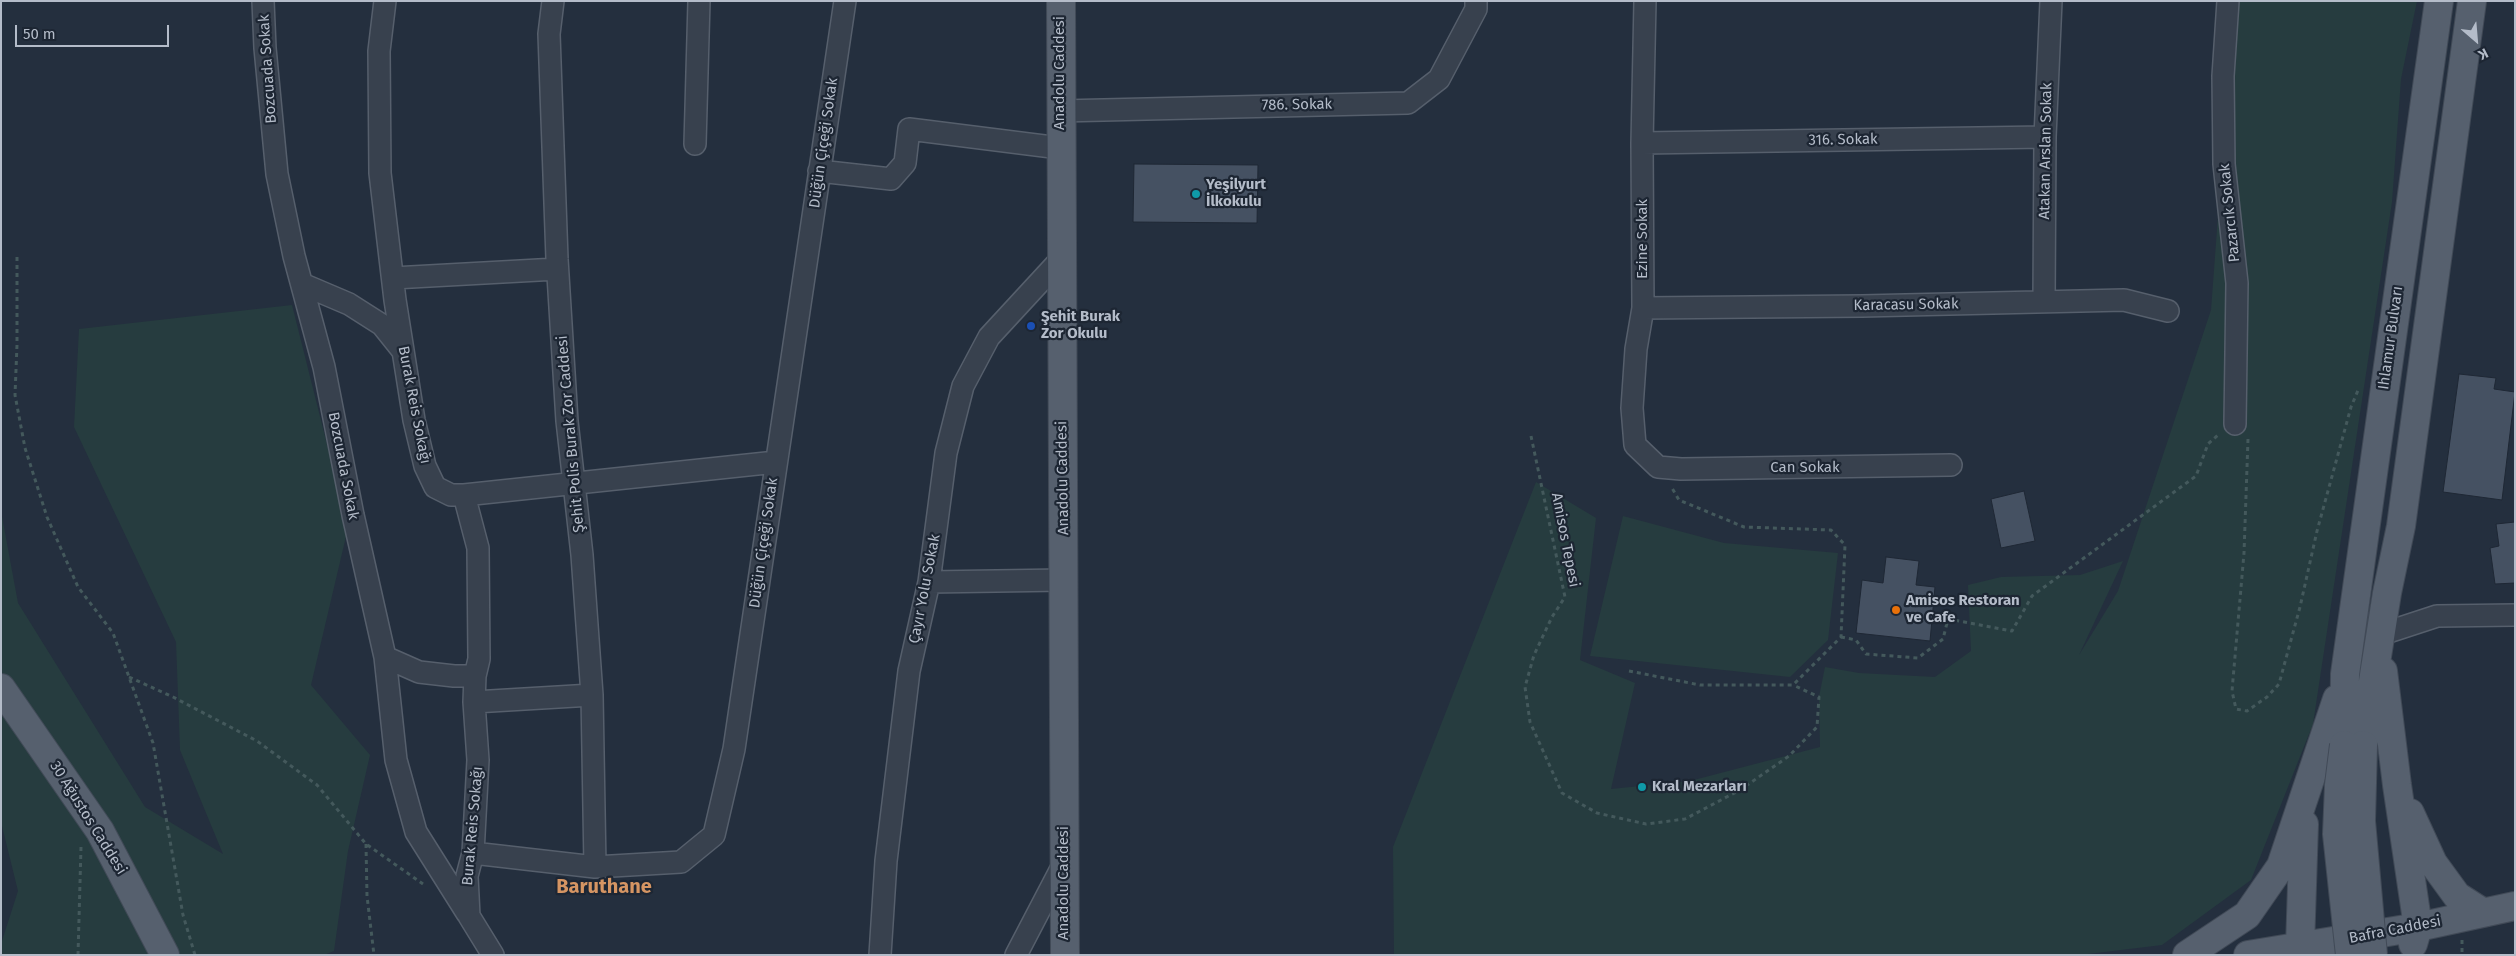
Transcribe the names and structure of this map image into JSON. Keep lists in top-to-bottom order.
{
  "streets": {
    "main road": [
      "Anadolu Caddesi",
      "Ihlamur Bulvarı",
      "30 Ağustos Caddesi",
      "Bafra Caddesi"
    ],
    "street": [
      "Bozcuada Sokak",
      "786. Sokak",
      "316. Sokak",
      "Düğün Çiçeği Sokak",
      "Atakan Arslan Sokak",
      "Pazarcık Sokak",
      "Ezine Sokak",
      "Karacasu Sokak",
      "Burak Reis Sokağı",
      "Şehit Polis Burak Zor Caddesi",
      "Can Sokak",
      "Çayır Yolu Sokak"
    ],
    "path": ["Amisos Tepesi"]
  },
  "crossings": [
    ["Bozcuada Sokak", "Burak Reis Sokağı"],
    ["Anadolu Caddesi", "786. Sokak"],
    ["Anadolu Caddesi", "Çayır Yolu Sokak"],
    ["316. Sokak", "Atakan Arslan Sokak"],
    ["316. Sokak", "Ezine Sokak"],
    ["Düğün Çiçeği Sokak", "Burak Reis Sokağı"],
    ["Düğün Çiçeği Sokak", "Şehit Polis Burak Zor Caddesi"],
    ["Atakan Arslan Sokak", "Karacasu Sokak"],
    ["Ezine Sokak", "Karacasu Sokak"],
    ["Ezine Sokak", "Can Sokak"]
  ],
  "districts": ["Baruthane"],
  "places": [
    "Yeşilyurt İlkokulu",
    "Şehit Burak Zor Okulu",
    "Amisos Restoran ve Cafe",
    "Kral Mezarları"
  ],
  "scale_bar": "50 m",
  "north": "bottom right"
}
